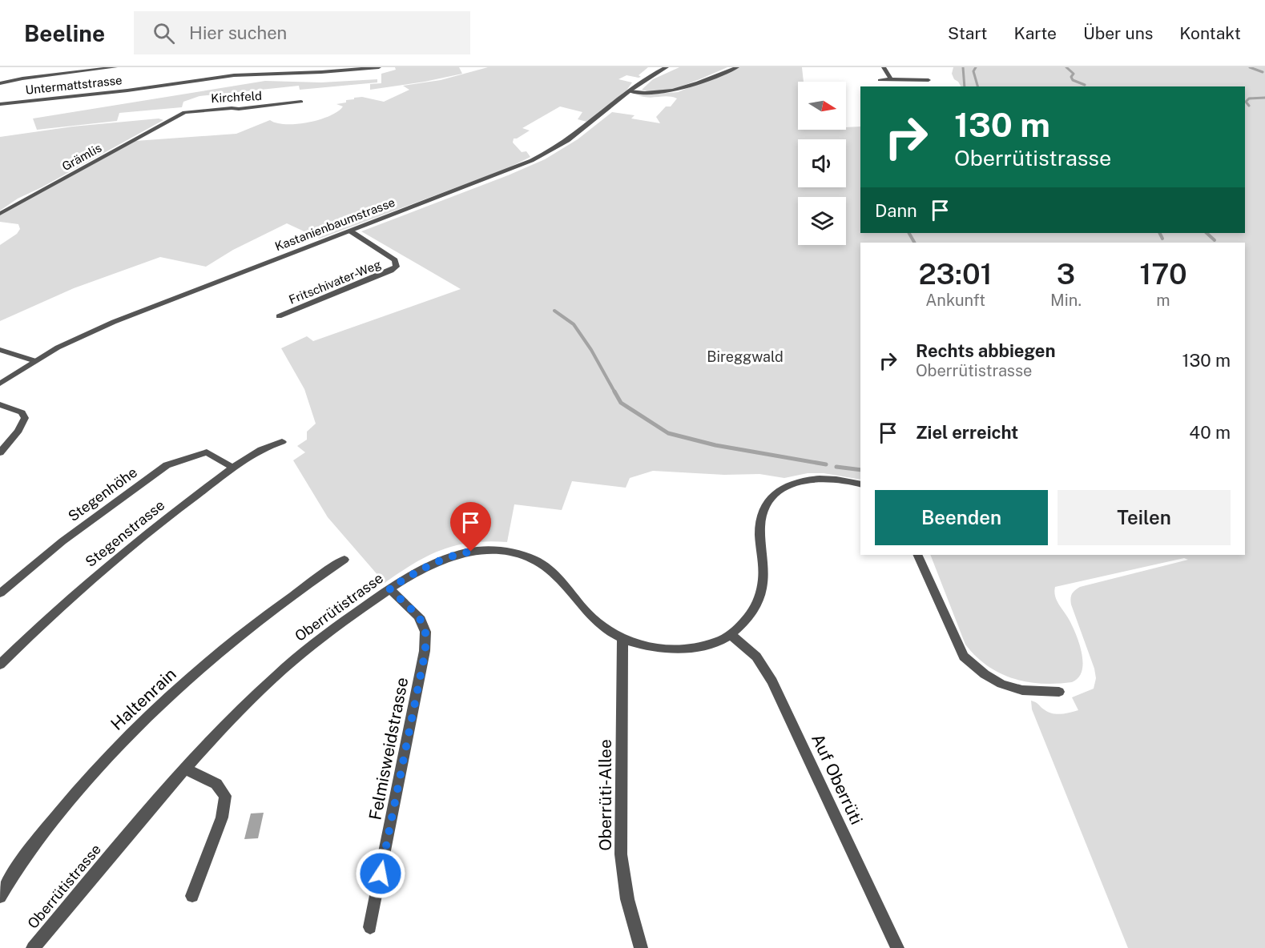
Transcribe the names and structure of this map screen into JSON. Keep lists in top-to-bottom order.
{
  "streets": {
    "street": [
      "Untermattstrasse",
      "Kirchfeld",
      "Grämlis",
      "Kastanienbaumstrasse",
      "Fritschivater-Weg",
      "Stegenhöhe",
      "Stegenstrasse",
      "Oberrütistrasse",
      "Haltenrain",
      "Felmisweidstrasse",
      "Auf Oberrüti",
      "Oberrüti-Allee"
    ]
  },
  "crossings": [
    ["Kirchfeld", "Grämlis"],
    ["Kastanienbaumstrasse", "Fritschivater-Weg"],
    ["Stegenhöhe", "Stegenstrasse"],
    ["Oberrütistrasse", "Felmisweidstrasse"],
    ["Oberrütistrasse", "Auf Oberrüti"],
    ["Oberrütistrasse", "Oberrüti-Allee"]
  ],
  "parks": ["Bireggwald"],
  "north": "right",
  "page": {
    "header": "Beeline",
    "search": "Hier suchen",
    "nav": [
      "Start",
      "Karte",
      "Über uns",
      "Kontakt"
    ],
    "turn": ["130 m", "Oberrütistrasse"],
    "then": "Dann",
    "eta": [
      "23:01",
      "Ankunft",
      "3",
      "Min.",
      "170",
      "m"
    ],
    "list": [
      {
        "name": "Rechts abbiegen",
        "note": "Oberrütistrasse",
        "value": "130 m"
      },
      {
        "name": "Ziel erreicht",
        "value": "40 m"
      }
    ],
    "buttons": ["Beenden", "Teilen"]
  }
}
